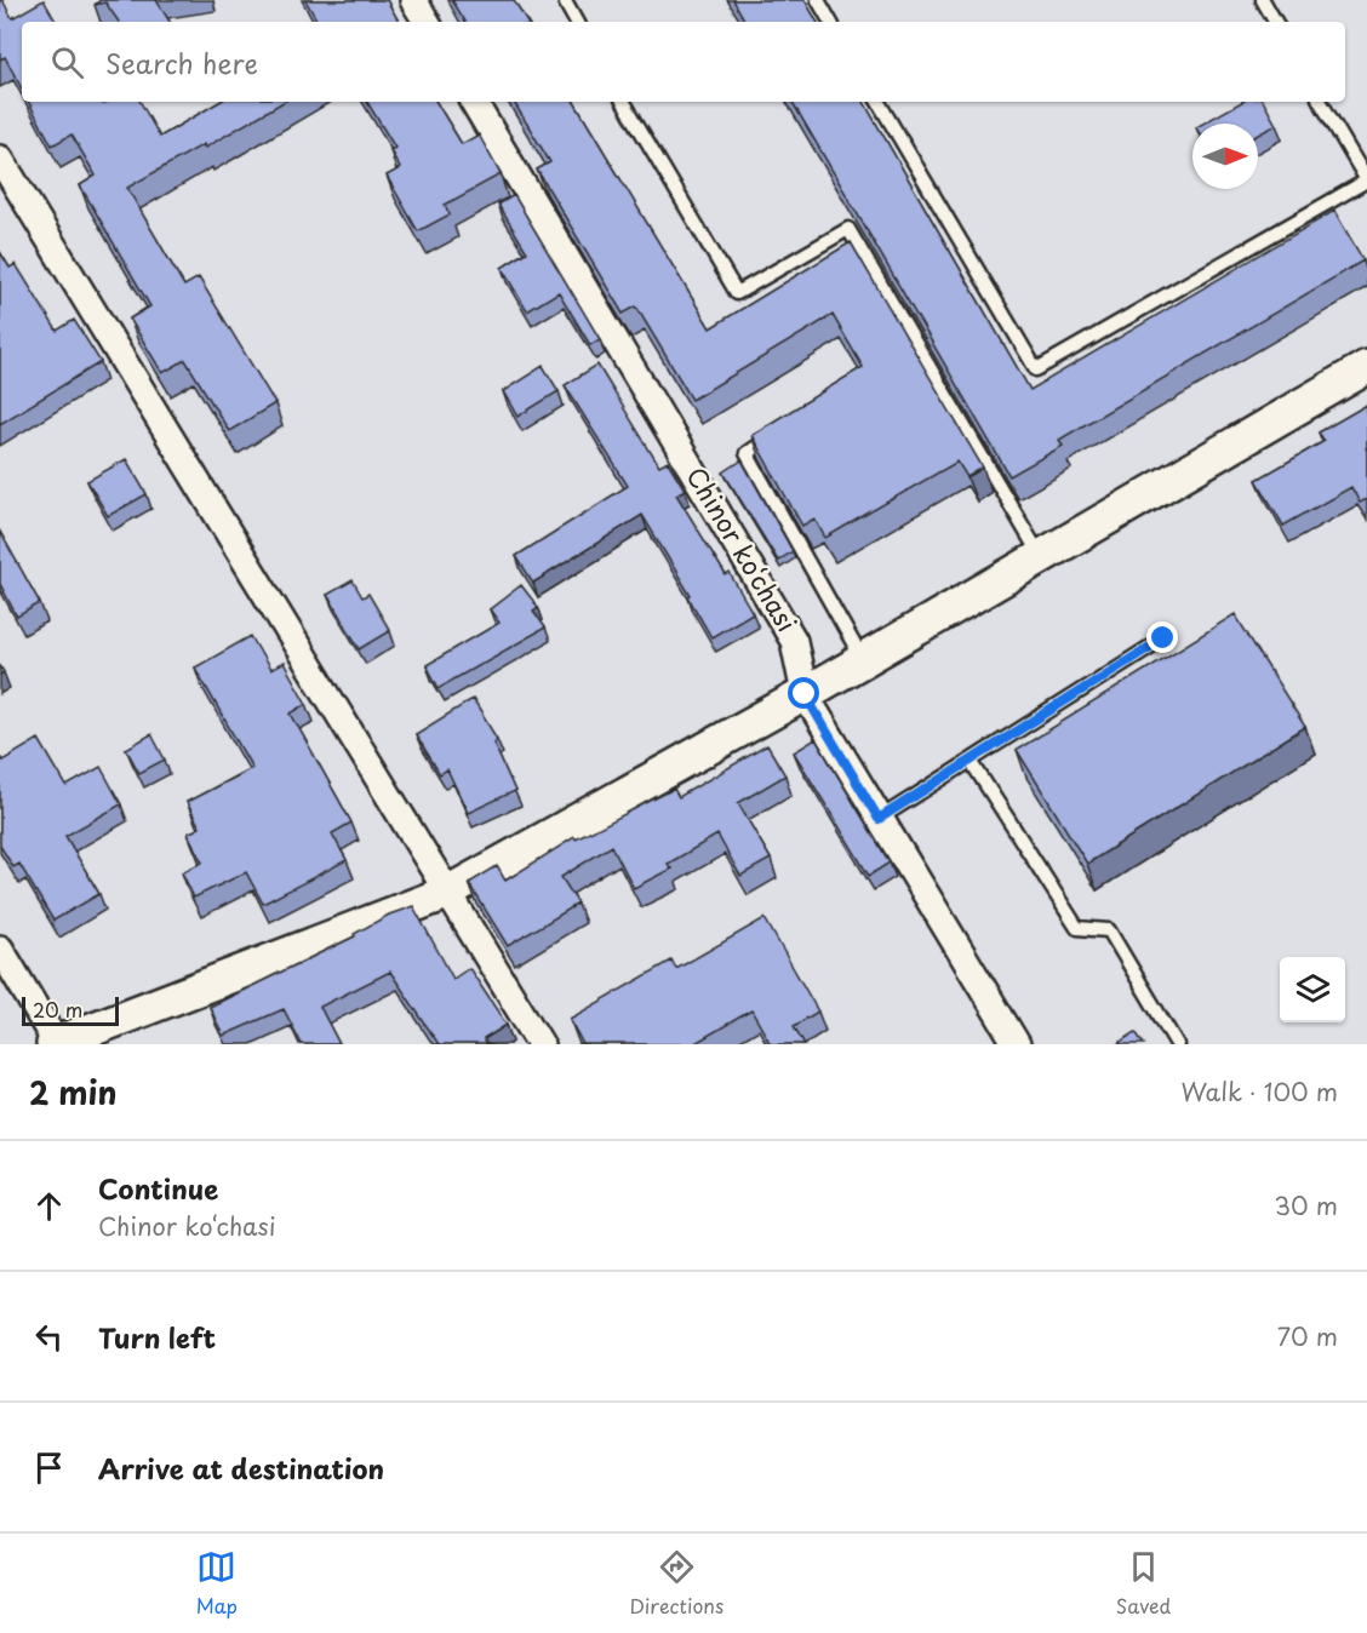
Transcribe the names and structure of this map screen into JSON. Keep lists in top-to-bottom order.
{
  "streets": {
    "street": ["Chinor ko‘chasi"]
  },
  "scale_bar": "20 m",
  "north": "right",
  "page": {
    "search": "Search here",
    "scale": "20 m",
    "heading": ["2 min", "Walk · 100 m"],
    "list": [
      ["Continue", "Chinor ko‘chasi", "30 m"],
      ["Turn left", "70 m"],
      "Arrive at destination"
    ],
    "nav": ["Map", "Directions", "Saved"]
  }
}
